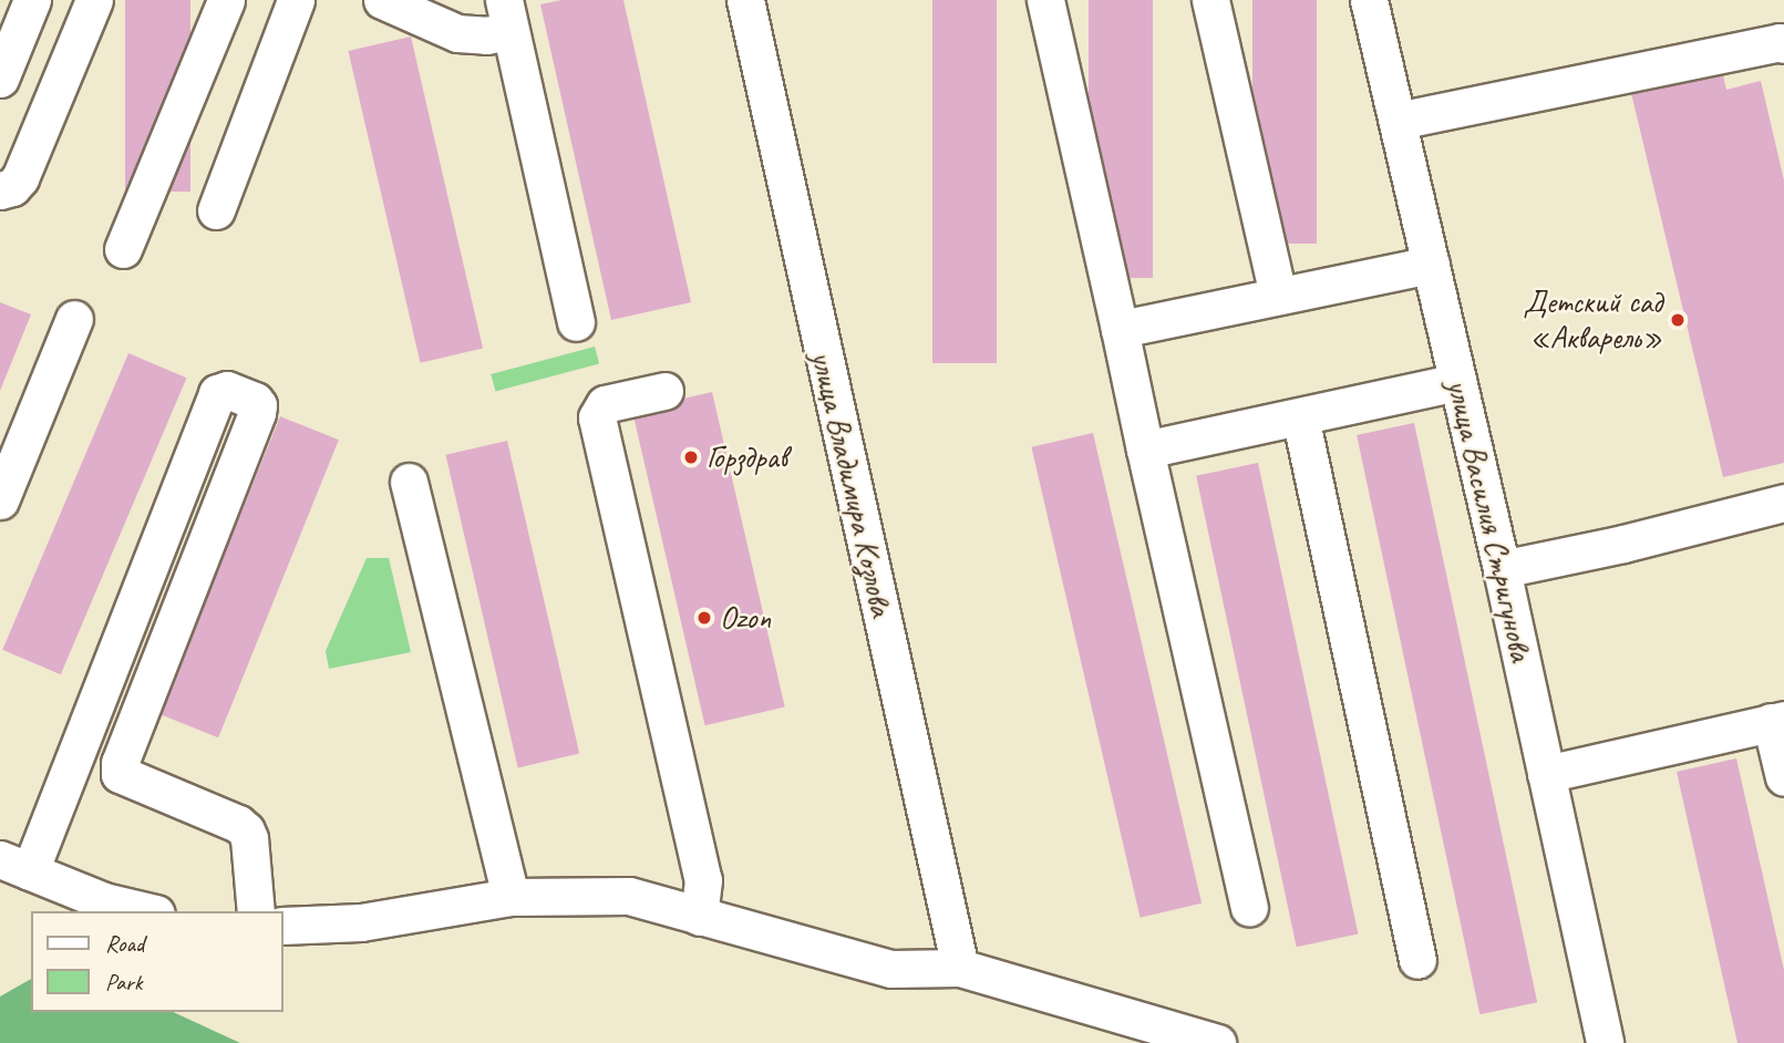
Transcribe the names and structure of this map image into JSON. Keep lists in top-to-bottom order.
{
  "streets": {
    "street": ["улица Владимира Козлова", "улица Василия Стригунова"]
  },
  "places": ["Детский сад «Акварель»", "Горздрав", "Ozon"],
  "legend": ["Road", "Park"]
}
